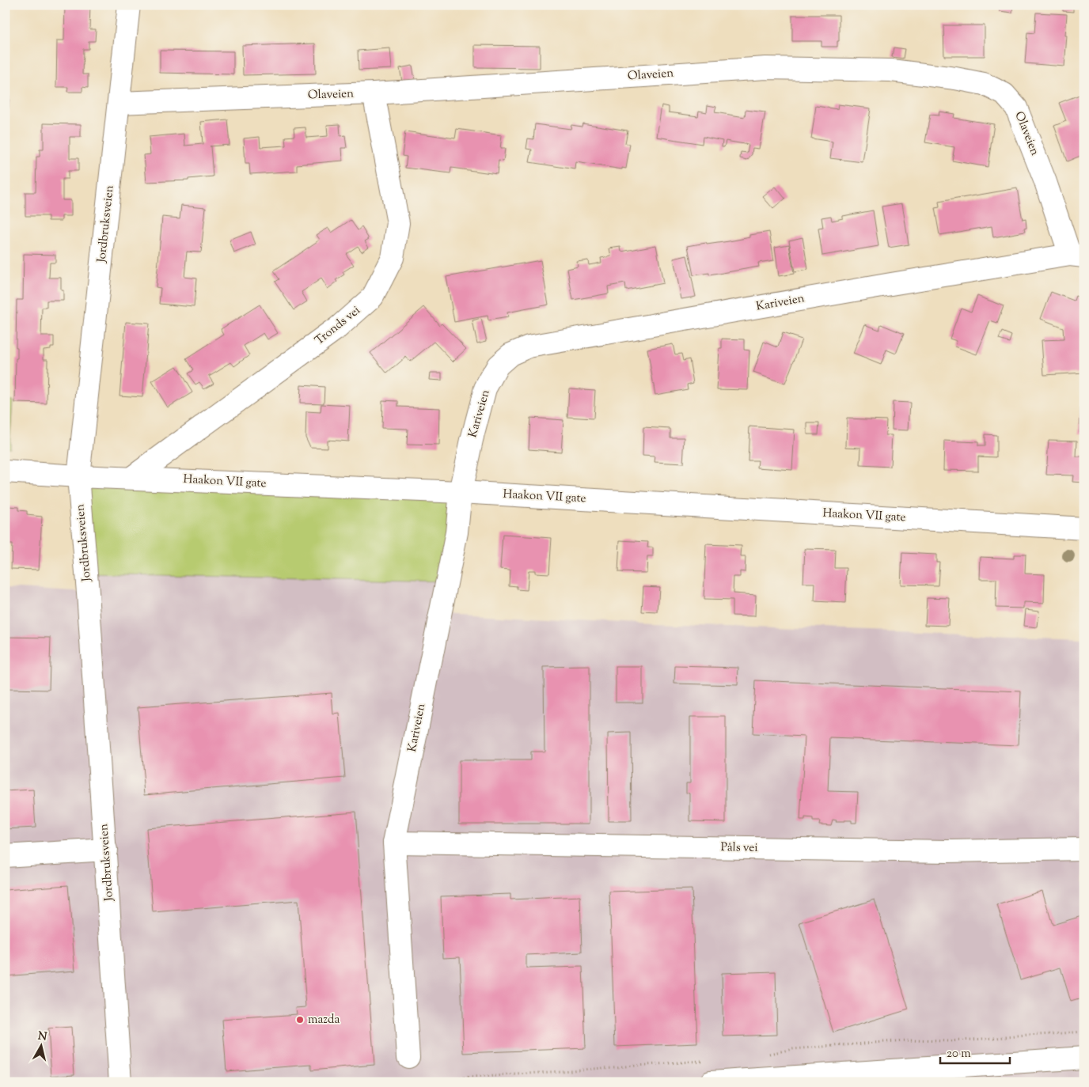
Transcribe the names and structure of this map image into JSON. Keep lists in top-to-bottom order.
{
  "streets": {
    "main road": [
      "Olaveien",
      "Jordbruksveien",
      "Kariveien",
      "Tronds vei",
      "Haakon VII gate",
      "Påls vei"
    ]
  },
  "crossings": [
    ["Olaveien", "Jordbruksveien"],
    ["Olaveien", "Kariveien"],
    ["Olaveien", "Tronds vei"],
    ["Jordbruksveien", "Haakon VII gate"],
    ["Kariveien", "Haakon VII gate"],
    ["Kariveien", "Påls vei"],
    ["Tronds vei", "Haakon VII gate"]
  ],
  "places": ["mazda"],
  "scale_bar": "20 m",
  "north": "top"
}
